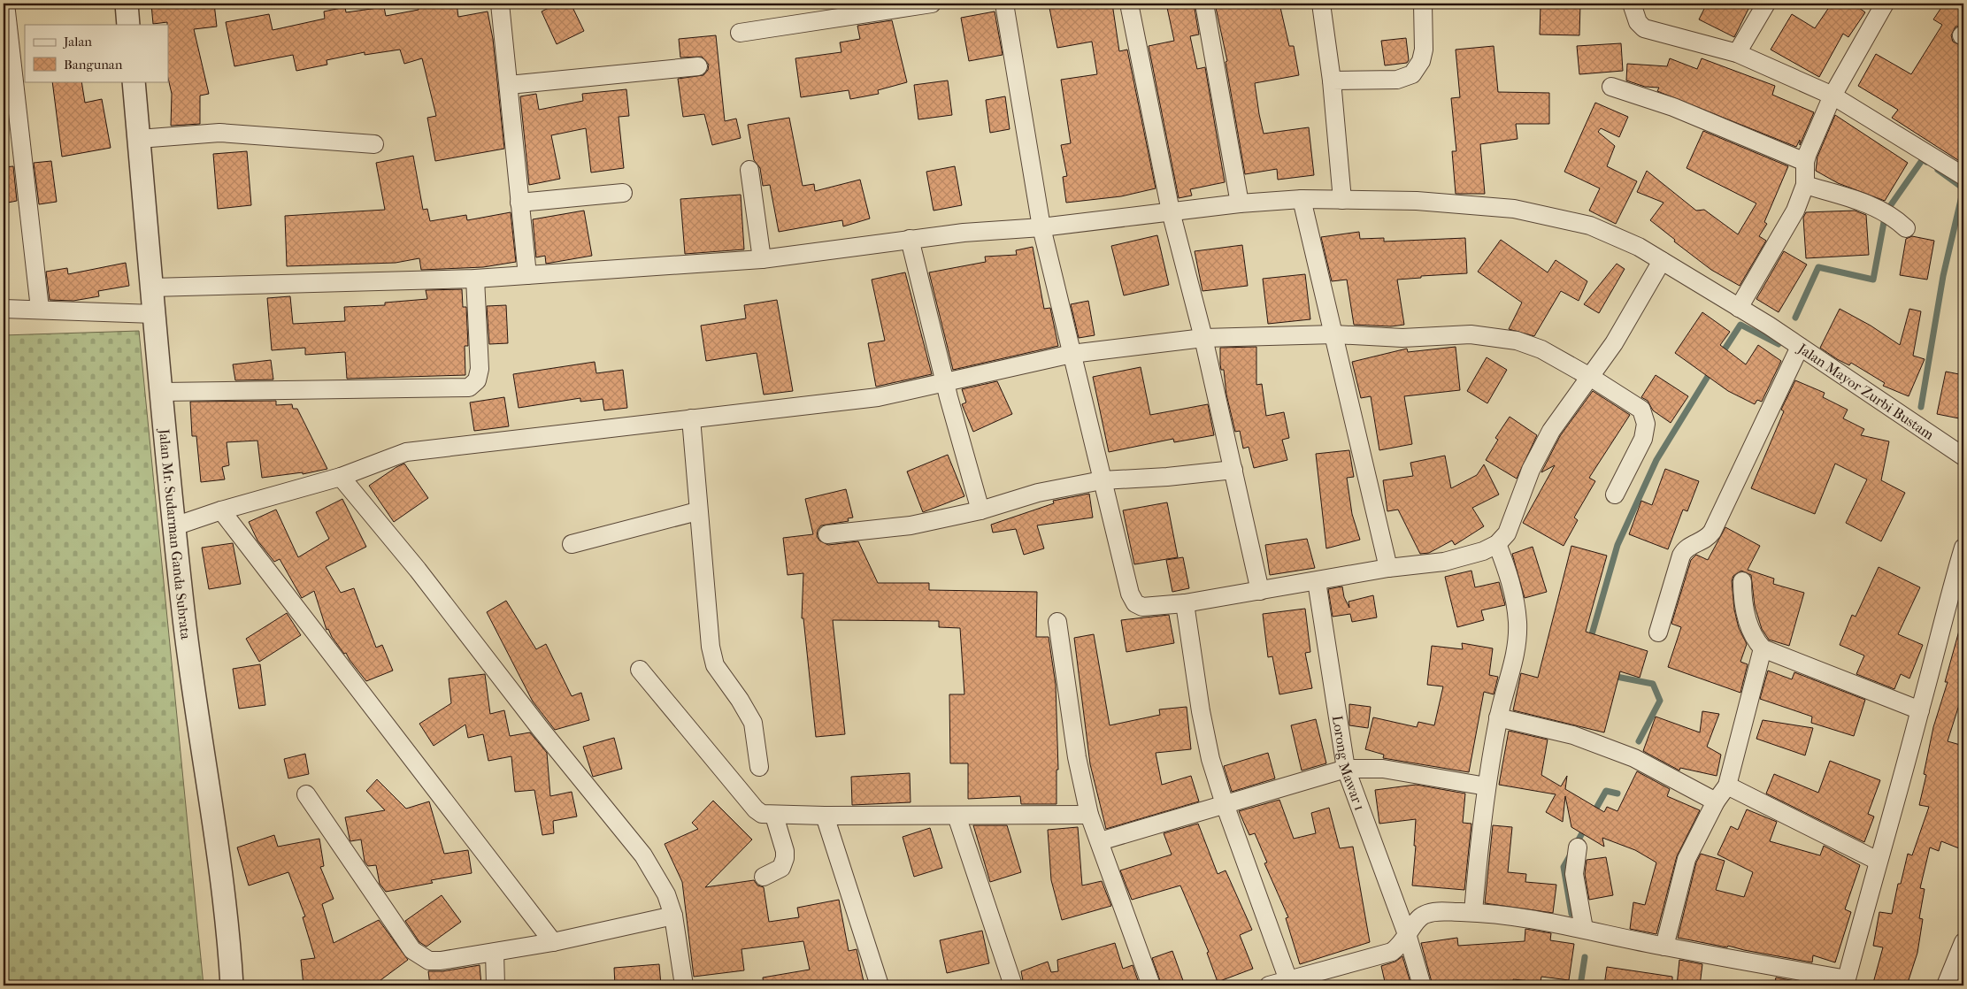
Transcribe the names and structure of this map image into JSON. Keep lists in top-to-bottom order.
{
  "streets": {
    "street": ["Jalan Mayor Zurbi Bustam", "Jalan Mr. Sudarman Ganda Subrata", "Lorong Mawar 1"]
  },
  "crossings": [
    ["Jalan Mayor Zurbi Bustam", "Jalan Mr. Sudarman Ganda Subrata"]
  ],
  "legend": ["Jalan", "Bangunan"]
}
